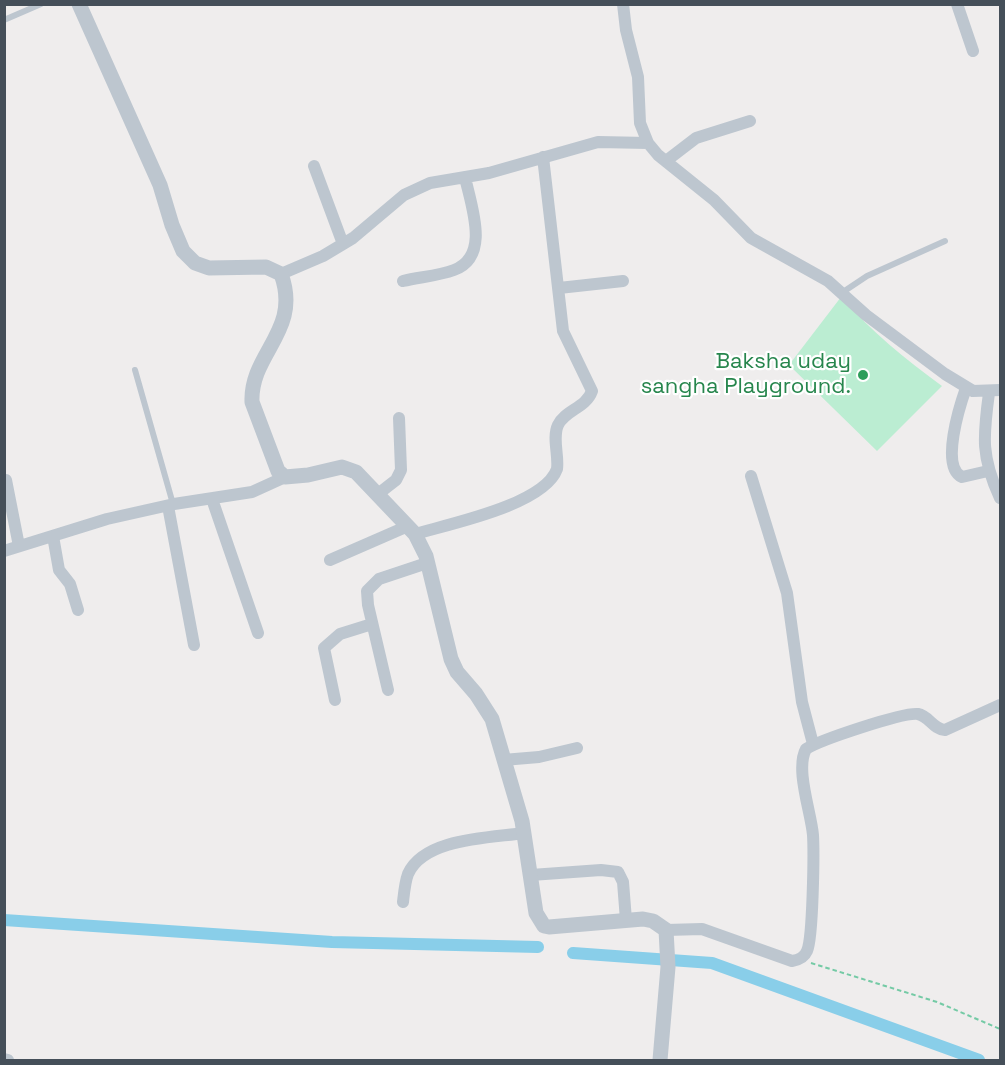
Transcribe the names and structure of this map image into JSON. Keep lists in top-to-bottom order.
{
  "places": ["Baksha uday sangha Playground."]
}
